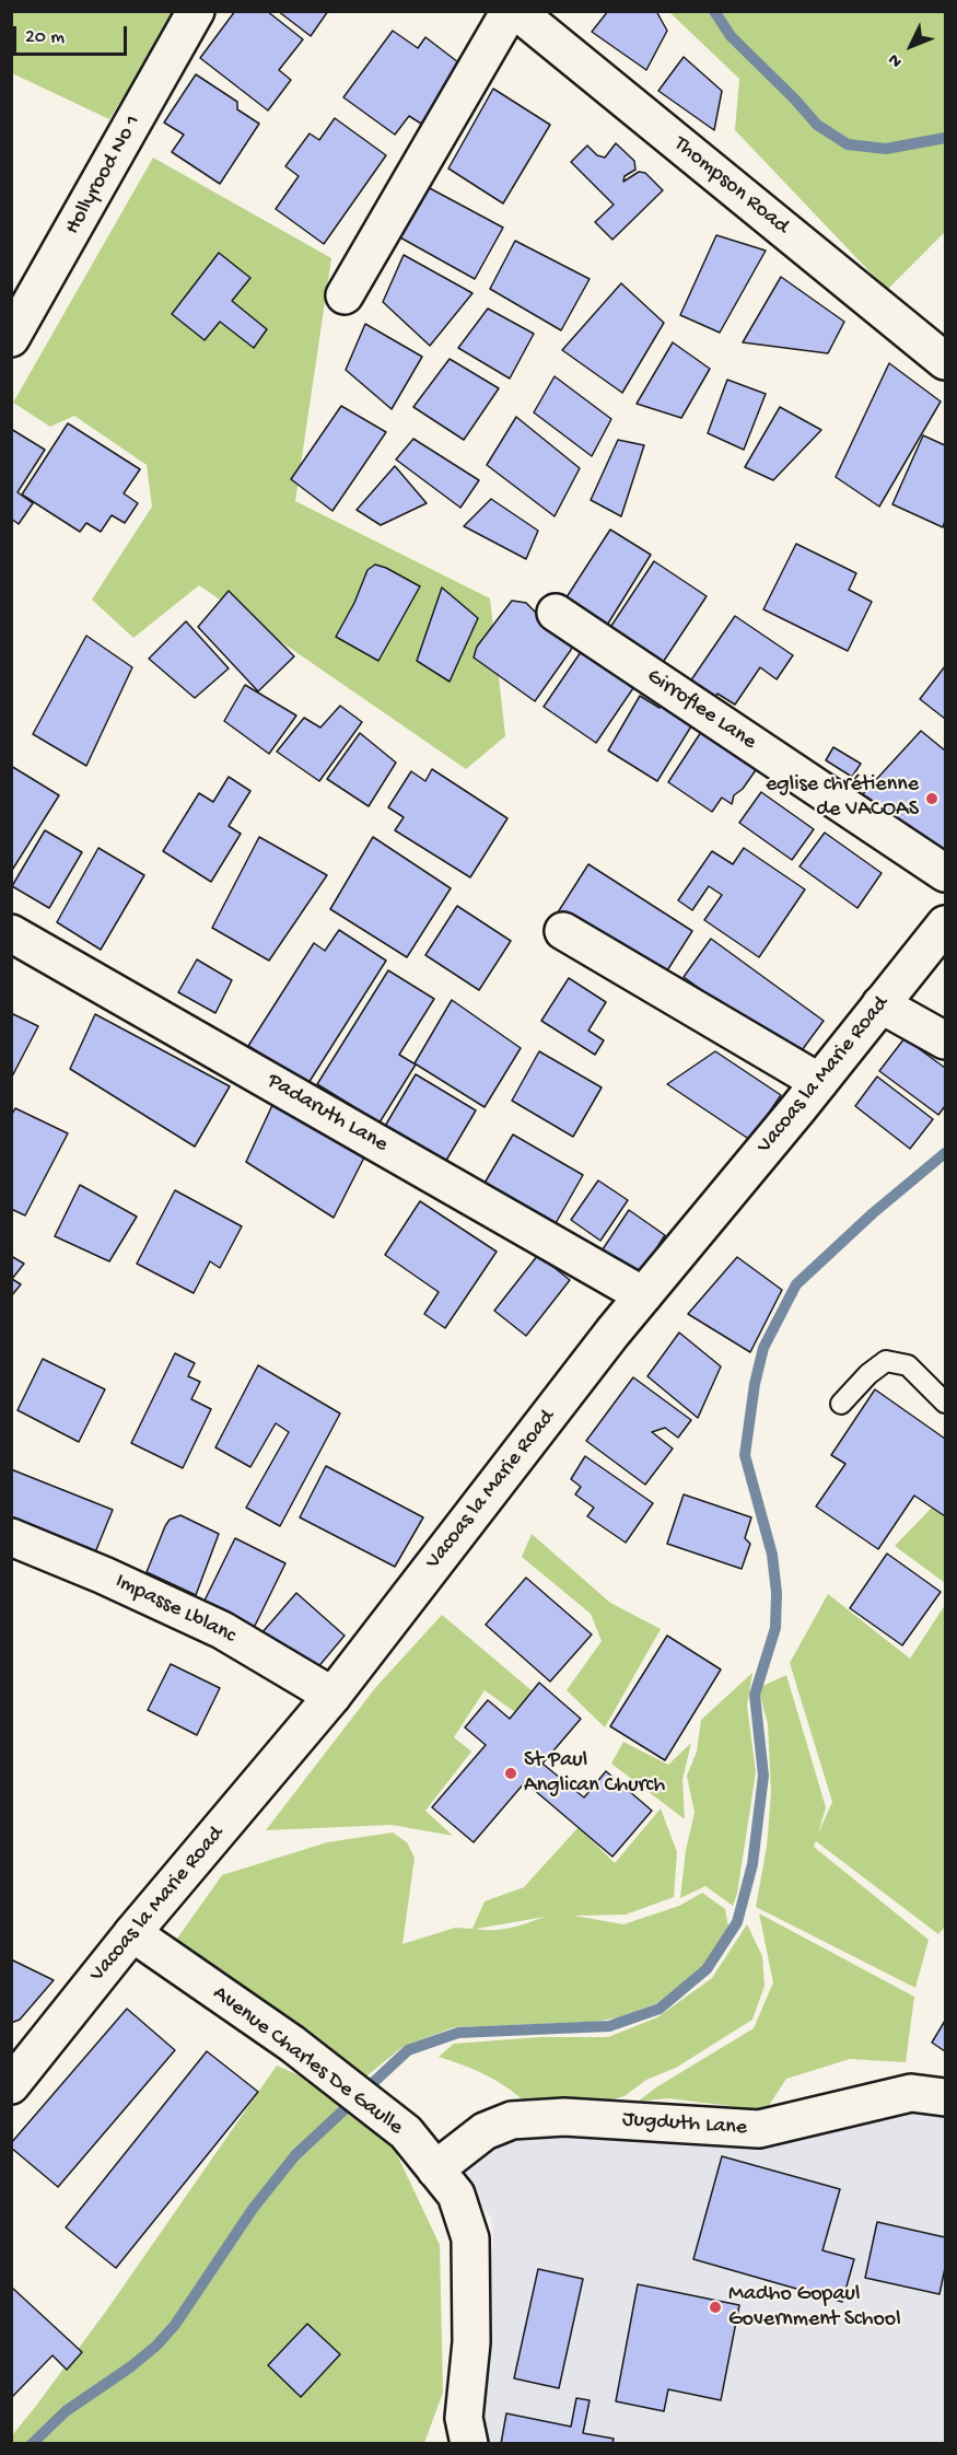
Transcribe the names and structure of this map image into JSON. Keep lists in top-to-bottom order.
{
  "streets": {
    "street": [
      "Hollyrood No 1",
      "Thompson Road",
      "Girroflee Lane",
      "Vacoas la Marie Road",
      "Padaruth Lane",
      "Impasse Lblanc",
      "Avenue Charles De Gaulle",
      "Jugduth Lane"
    ]
  },
  "crossings": [
    ["Vacoas la Marie Road", "Padaruth Lane"],
    ["Vacoas la Marie Road", "Impasse Lblanc"],
    ["Vacoas la Marie Road", "Avenue Charles De Gaulle"],
    ["Avenue Charles De Gaulle", "Jugduth Lane"]
  ],
  "places": ["eglise chrétienne de VACOAS", "St Paul Anglican Church", "Madho Gopaul Government School"],
  "scale_bar": "20 m",
  "north": "bottom left"
}
